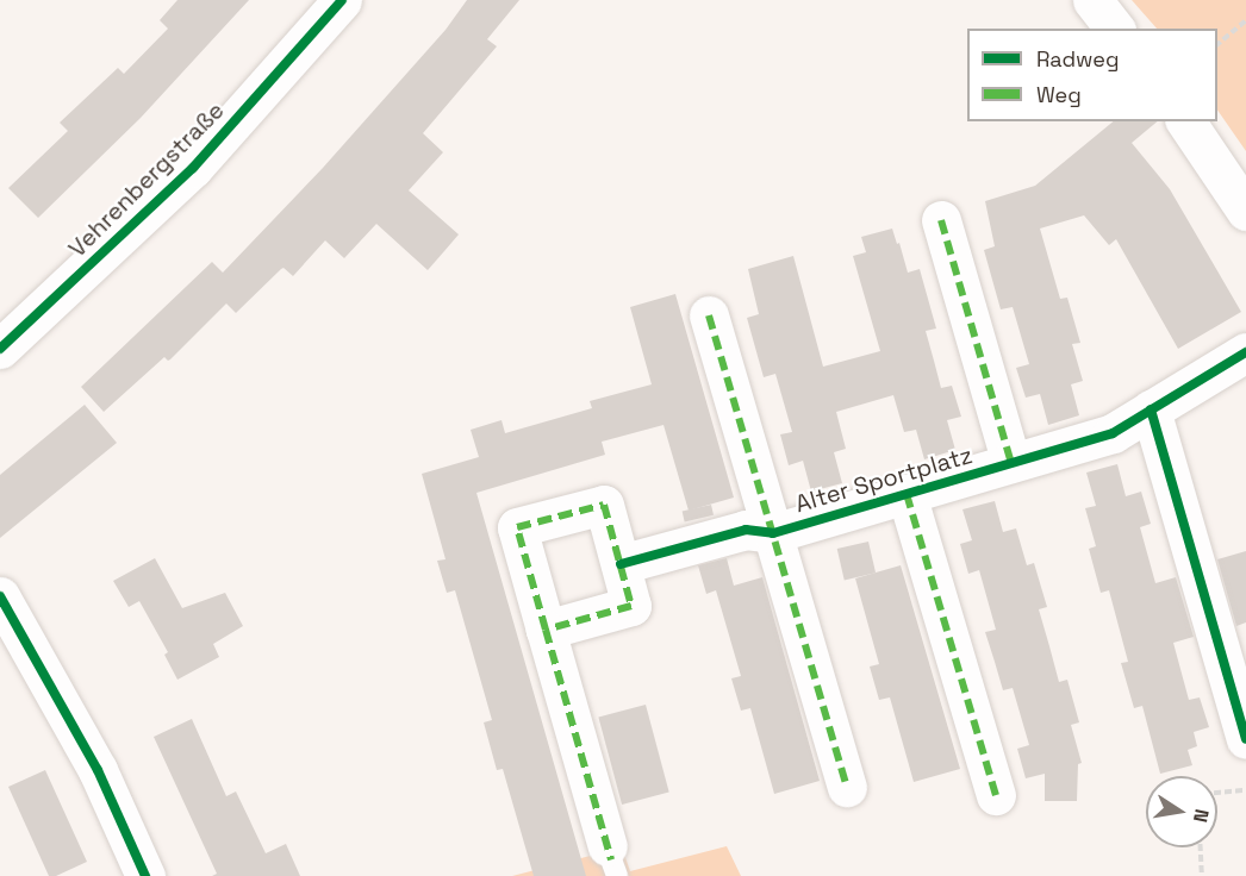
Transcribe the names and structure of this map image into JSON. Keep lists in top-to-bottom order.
{
  "streets": {
    "street": ["Vehrenbergstraße", "Alter Sportplatz"]
  },
  "legend": ["Radweg", "Weg"],
  "north": "right"
}
